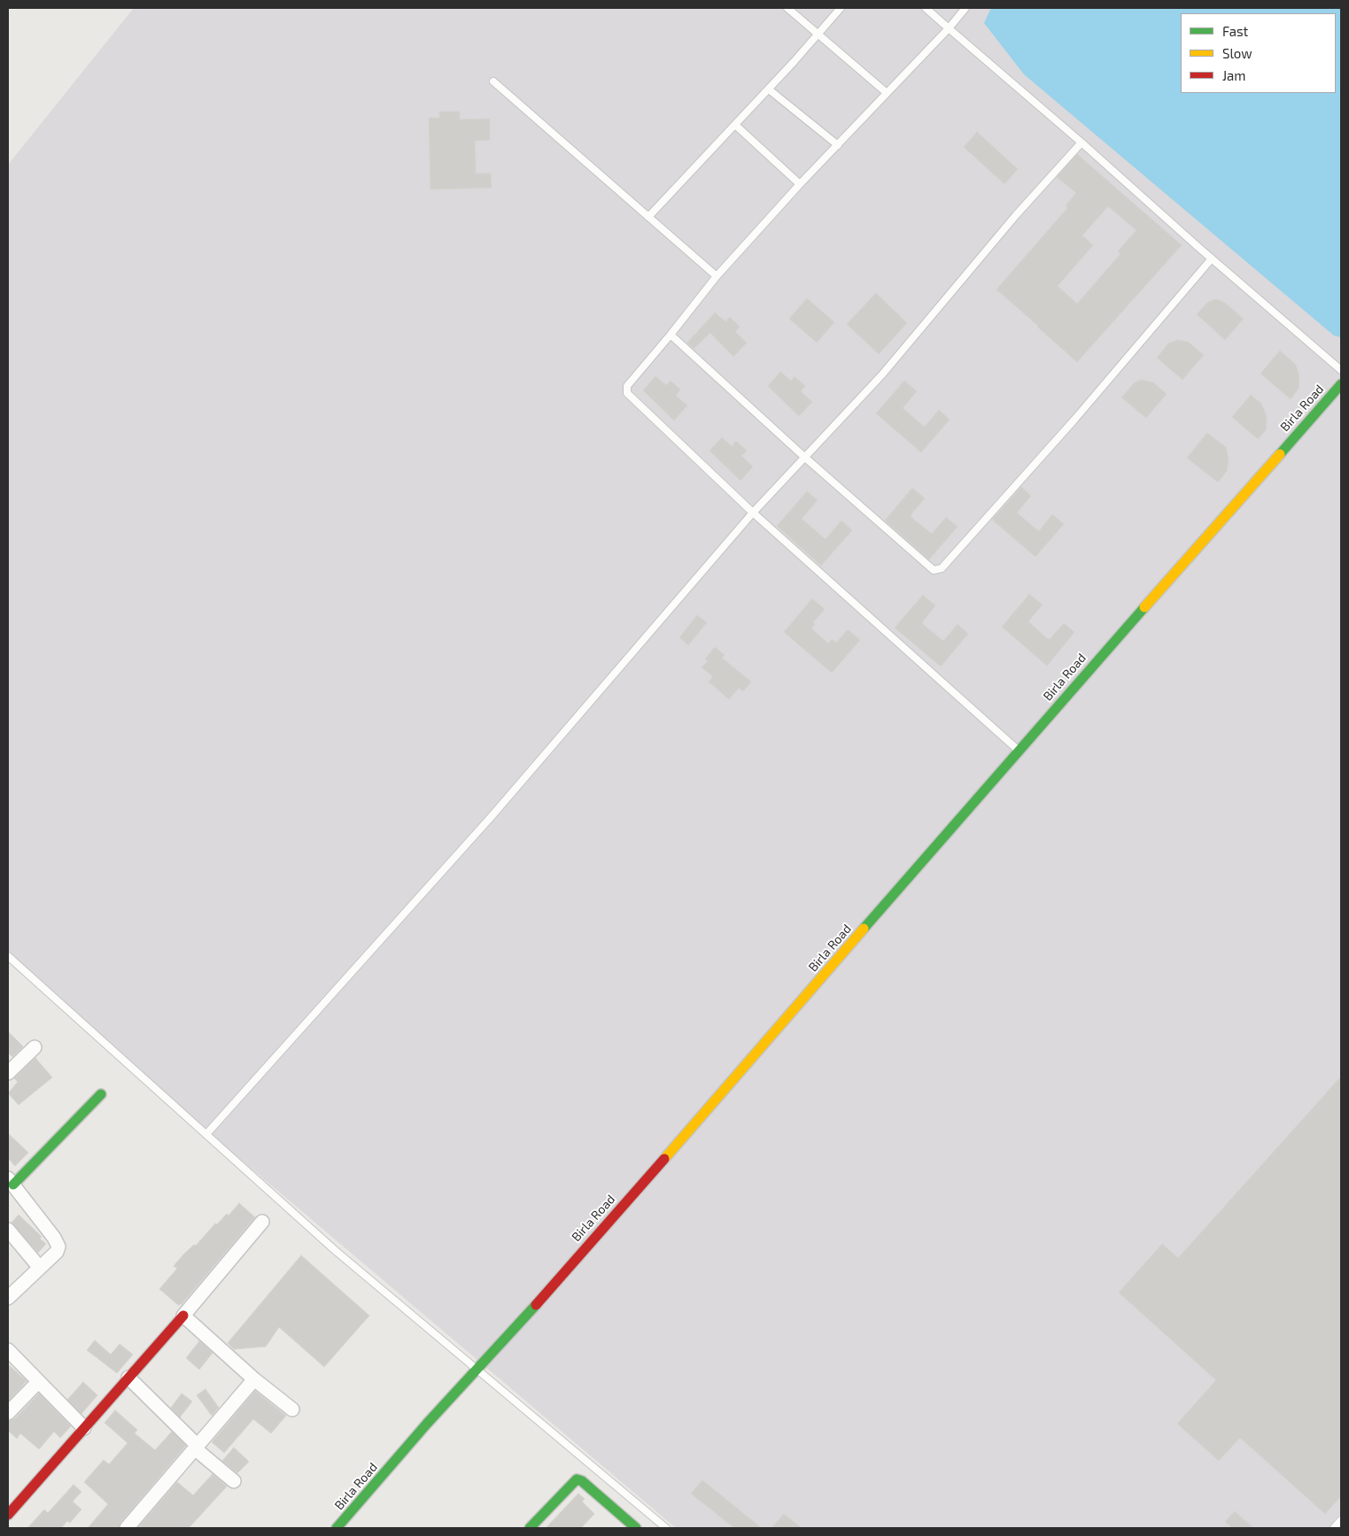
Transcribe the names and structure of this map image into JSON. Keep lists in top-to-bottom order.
{
  "streets": {
    "street": ["Birla Road"]
  },
  "legend": ["Fast", "Slow", "Jam"]
}
